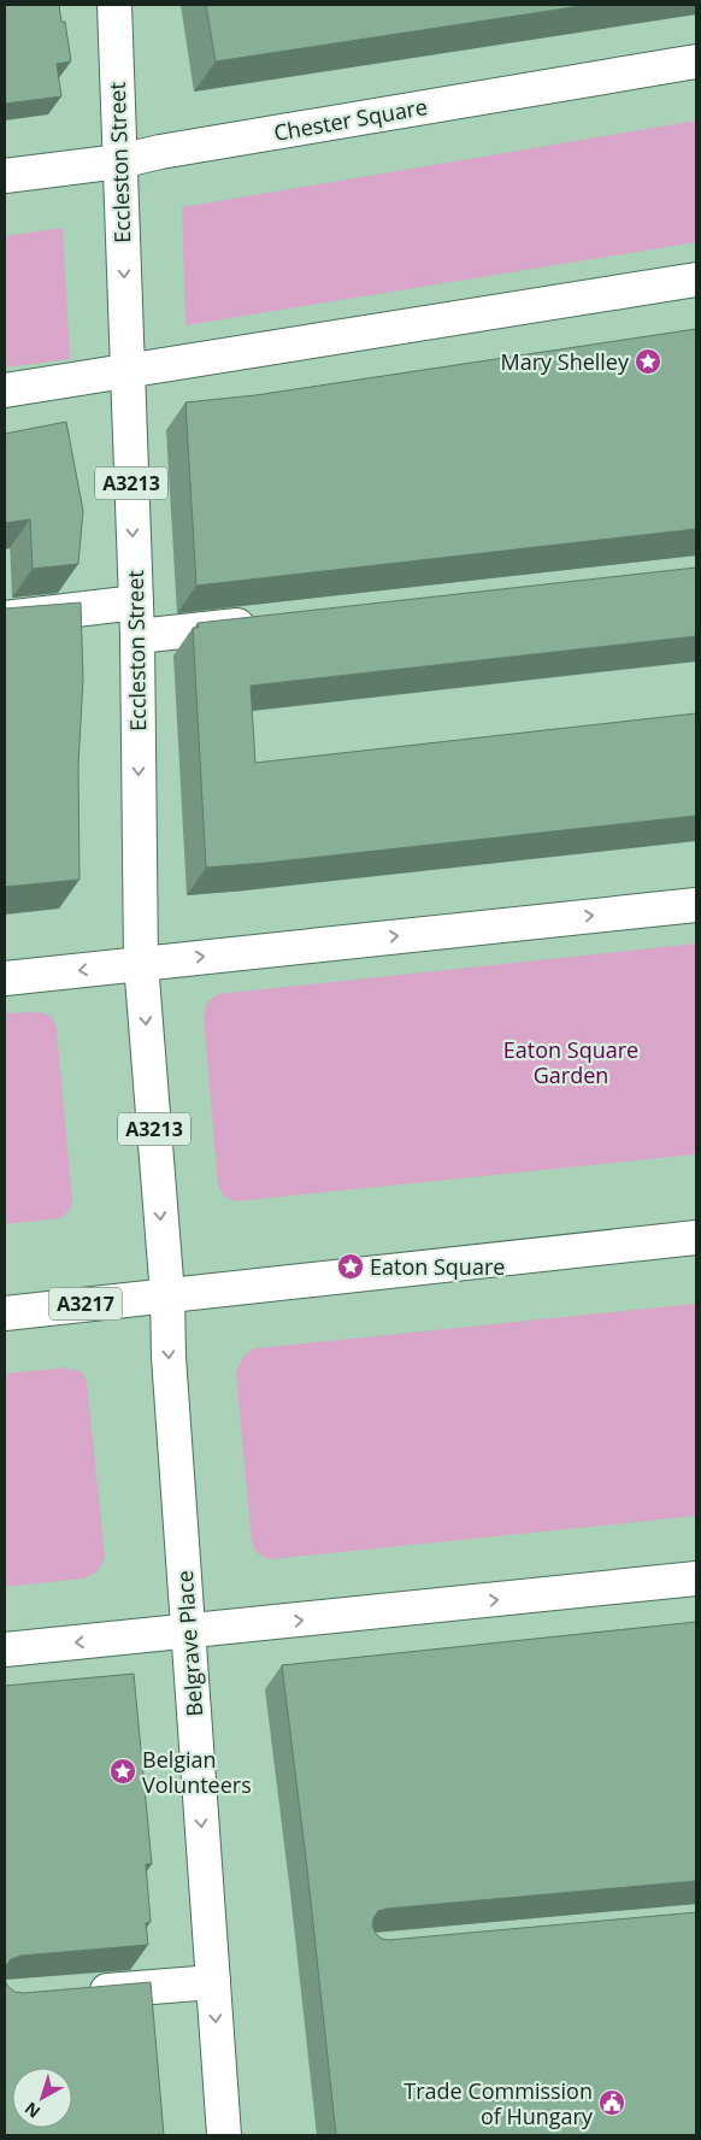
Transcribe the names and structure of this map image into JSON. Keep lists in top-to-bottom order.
{
  "streets": {
    "street": [
      "Chester Square",
      "Eccleston Street",
      "A3213",
      "A3217",
      "Belgrave Place"
    ]
  },
  "crossings": [
    ["Chester Square", "Eccleston Street"],
    ["Eccleston Street", "A3217"],
    ["Eccleston Street", "Belgrave Place"],
    ["A3217", "Belgrave Place"]
  ],
  "one_way": ["Eccleston Street", "Belgrave Place"],
  "parks": ["Eaton Square Garden"],
  "places": {
    "place": ["Mary Shelley", "Eaton Square", "Belgian Volunteers"],
    "public building": ["Trade Commission of Hungary"]
  },
  "north": "bottom left"
}
